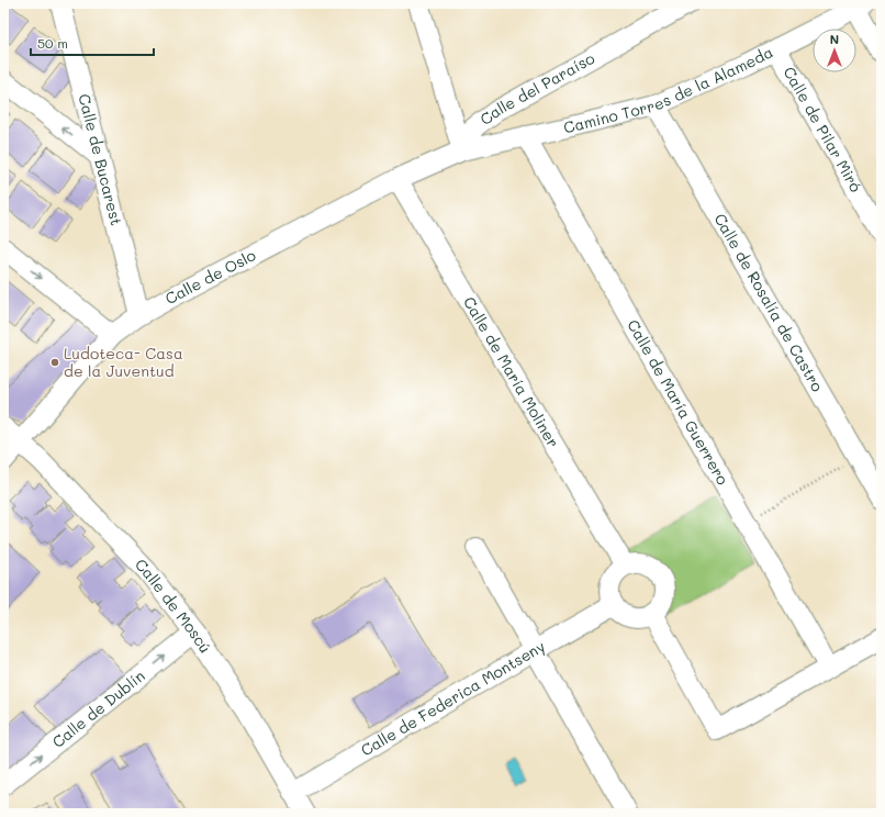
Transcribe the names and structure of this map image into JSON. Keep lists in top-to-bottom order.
{
  "streets": {
    "street": [
      "Camino Torres de la Alameda",
      "Calle del Paraíso",
      "Calle de Pilar Miró",
      "Calle de Bucarest",
      "Calle de Oslo",
      "Calle de Rosalía de Castro",
      "Calle de María Moliner",
      "Calle de María Guerrero",
      "Calle de Moscú",
      "Calle de Federica Montseny",
      "Calle de Dublín"
    ]
  },
  "crossings": [
    ["Camino Torres de la Alameda", "Calle del Paraíso"],
    ["Camino Torres de la Alameda", "Calle de Pilar Miró"],
    ["Camino Torres de la Alameda", "Calle de Oslo"],
    ["Camino Torres de la Alameda", "Calle de Rosalía de Castro"],
    ["Camino Torres de la Alameda", "Calle de María Guerrero"],
    ["Calle del Paraíso", "Calle de Oslo"],
    ["Calle de Bucarest", "Calle de Oslo"],
    ["Calle de Oslo", "Calle de María Moliner"],
    ["Calle de Oslo", "Calle de Moscú"],
    ["Calle de María Moliner", "Calle de Federica Montseny"],
    ["Calle de Moscú", "Calle de Federica Montseny"],
    ["Calle de Moscú", "Calle de Dublín"]
  ],
  "one_way": ["Calle de Dublín"],
  "places": ["Ludoteca- Casa de la Juventud"],
  "scale_bar": "50 m",
  "north": "top"
}
